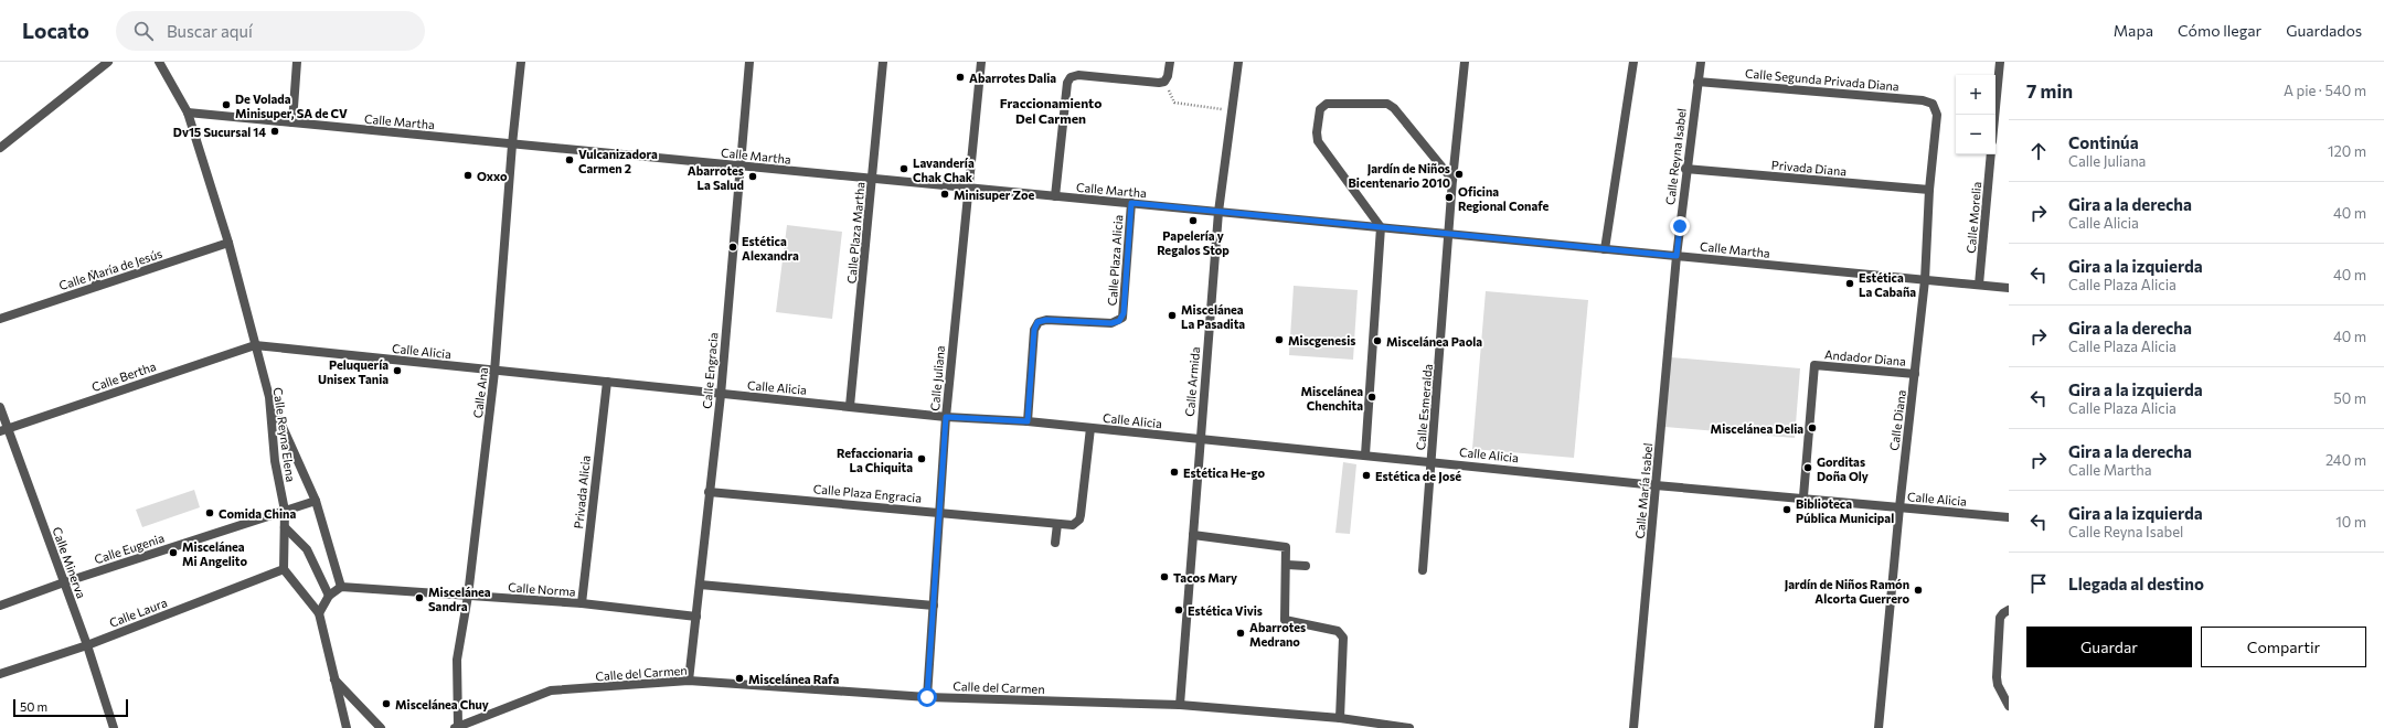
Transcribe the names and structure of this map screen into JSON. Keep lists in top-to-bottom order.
{
  "streets": {
    "street": [
      "Calle Segunda Privada Diana",
      "Calle Martha",
      "Calle Reyna Isabel",
      "Privada Diana",
      "Calle Morelia",
      "Calle Plaza Martha",
      "Calle Plaza Alicia",
      "Calle María de Jesús",
      "Calle Alicia",
      "Andador Diana",
      "Calle Engracia",
      "Calle Bertha",
      "Calle Juliana",
      "Calle Armida",
      "Calle Ana",
      "Calle Esmeralda",
      "Calle Diana",
      "Calle Reyna Elena",
      "Calle María Isabel",
      "Privada Alicia",
      "Calle Plaza Engracia",
      "Calle Eugenia",
      "Calle Minerva",
      "Calle Norma",
      "Calle Laura",
      "Calle del Carmen"
    ]
  },
  "crossings": [
    ["Calle Segunda Privada Diana", "Calle Reyna Isabel"],
    ["Calle Segunda Privada Diana", "Calle Diana"],
    ["Calle Martha", "Calle Reyna Isabel"],
    ["Calle Martha", "Calle Morelia"],
    ["Calle Martha", "Calle Plaza Martha"],
    ["Calle Martha", "Calle Plaza Alicia"],
    ["Calle Martha", "Calle Engracia"],
    ["Calle Martha", "Calle Juliana"],
    ["Calle Martha", "Calle Armida"],
    ["Calle Martha", "Calle Ana"],
    ["Calle Martha", "Calle Esmeralda"],
    ["Calle Martha", "Calle Diana"],
    ["Calle Martha", "Calle Reyna Elena"],
    ["Calle Martha", "Calle María Isabel"],
    ["Calle Reyna Isabel", "Privada Diana"],
    ["Calle Reyna Isabel", "Calle María Isabel"],
    ["Privada Diana", "Calle Diana"],
    ["Calle Plaza Martha", "Calle Alicia"],
    ["Calle Plaza Alicia", "Calle Alicia"],
    ["Calle María de Jesús", "Calle Reyna Elena"],
    ["Calle Alicia", "Andador Diana"],
    ["Calle Alicia", "Calle Engracia"],
    ["Calle Alicia", "Calle Bertha"],
    ["Calle Alicia", "Calle Juliana"],
    ["Calle Alicia", "Calle Armida"],
    ["Calle Alicia", "Calle Ana"],
    ["Calle Alicia", "Calle Esmeralda"],
    ["Calle Alicia", "Calle Diana"],
    ["Calle Alicia", "Calle Reyna Elena"],
    ["Calle Alicia", "Calle María Isabel"],
    ["Calle Alicia", "Privada Alicia"],
    ["Calle Alicia", "Calle Plaza Engracia"],
    ["Andador Diana", "Calle Diana"],
    ["Calle Engracia", "Calle Plaza Engracia"],
    ["Calle Engracia", "Calle Norma"],
    ["Calle Engracia", "Calle del Carmen"],
    ["Calle Bertha", "Calle Reyna Elena"],
    ["Calle Bertha", "Calle Minerva"],
    ["Calle Juliana", "Calle Plaza Engracia"],
    ["Calle Juliana", "Calle del Carmen"],
    ["Calle Armida", "Calle del Carmen"],
    ["Calle Ana", "Calle Norma"],
    ["Calle Ana", "Calle del Carmen"],
    ["Calle Reyna Elena", "Calle Eugenia"],
    ["Calle Reyna Elena", "Calle Laura"],
    ["Privada Alicia", "Calle Norma"],
    ["Calle Eugenia", "Calle Minerva"],
    ["Calle Minerva", "Calle Laura"]
  ],
  "districts": ["Fraccionamiento Del Carmen"],
  "places": [
    "Abarrotes Dalia",
    "De Volada Minisuper, SA de CV",
    "Dv15 Sucursal 14",
    "Vulcanizadora Carmen 2",
    "Lavandería Chak Chak",
    "Jardín de Niños Bicentenario 2010",
    "Oxxo",
    "Abarrotes La Salud",
    "Minisuper Zoe",
    "Oficina Regional Conafe",
    "Papelería y Regalos Stop",
    "Estética Alexandra",
    "Estética La Cabaña",
    "Miscelánea La Pasadita",
    "Miscgenesis",
    "Miscelánea Paola",
    "Peluquería Unisex Tania",
    "Miscelánea Chenchita",
    "Miscelánea Delia",
    "Refaccionaria La Chiquita",
    "Gorditas Doña Oly",
    "Estética He-go",
    "Estética de José",
    "Biblioteca Pública Municipal",
    "Comida China",
    "Miscelánea Mi Angelito",
    "Tacos Mary",
    "Jardín de Niños Ramón Alcorta Guerrero",
    "Miscelánea Sandra",
    "Estética Vivis",
    "Abarrotes Medrano",
    "Miscelánea Rafa",
    "Miscelánea Chuy"
  ],
  "scale_bar": "50 m",
  "page": {
    "header": "Locato",
    "search": "Buscar aquí",
    "nav": ["Mapa", "Cómo llegar", "Guardados"],
    "heading": ["7 min", "A pie · 540 m"],
    "map_buttons": ["+", "−"],
    "list": [
      ["Continúa", "Calle Juliana", "120 m"],
      ["Gira a la derecha", "Calle Alicia", "40 m"],
      ["Gira a la izquierda", "Calle Plaza Alicia", "40 m"],
      ["Gira a la derecha", "Calle Plaza Alicia", "40 m"],
      ["Gira a la izquierda", "Calle Plaza Alicia", "50 m"],
      ["Gira a la derecha", "Calle Martha", "240 m"],
      ["Gira a la izquierda", "Calle Reyna Isabel", "10 m"],
      "Llegada al destino"
    ],
    "buttons": ["Guardar", "Compartir"],
    "scale": "50 m"
  }
}
